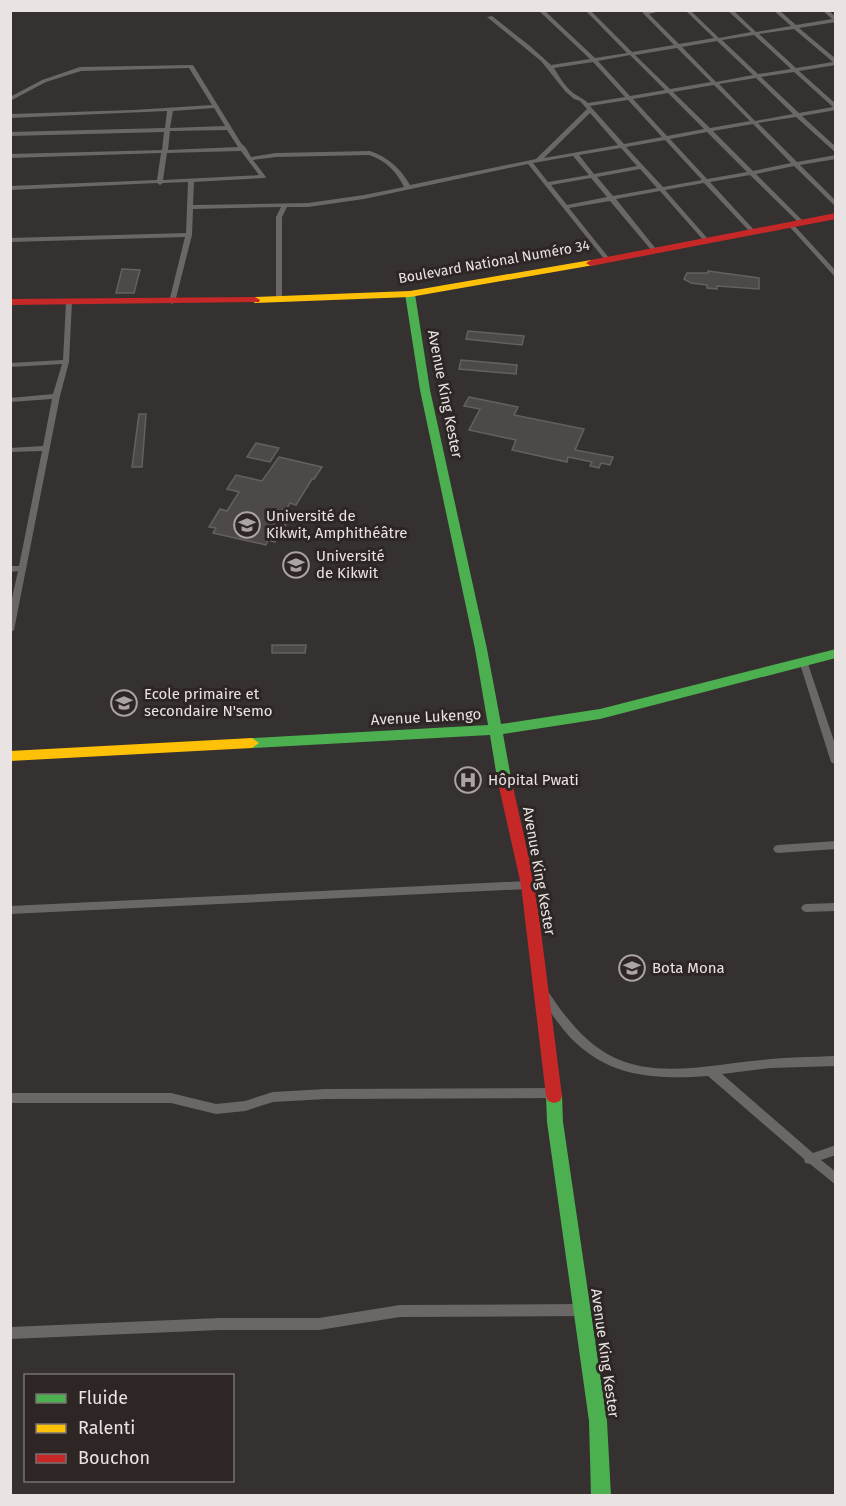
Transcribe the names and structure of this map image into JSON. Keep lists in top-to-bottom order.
{
  "streets": {
    "street": ["Boulevard National Numéro 34", "Avenue King Kester", "Avenue Lukengo"]
  },
  "crossings": [
    ["Boulevard National Numéro 34", "Avenue King Kester"],
    ["Avenue King Kester", "Avenue Lukengo"]
  ],
  "places": {
    "school or university": [
      "Université de Kikwit, Amphithéâtre",
      "Université de Kikwit",
      "Ecole primaire et secondaire N'semo",
      "Bota Mona"
    ],
    "hospital": ["Hôpital Pwati"]
  },
  "legend": ["Fluide", "Ralenti", "Bouchon"]
}
